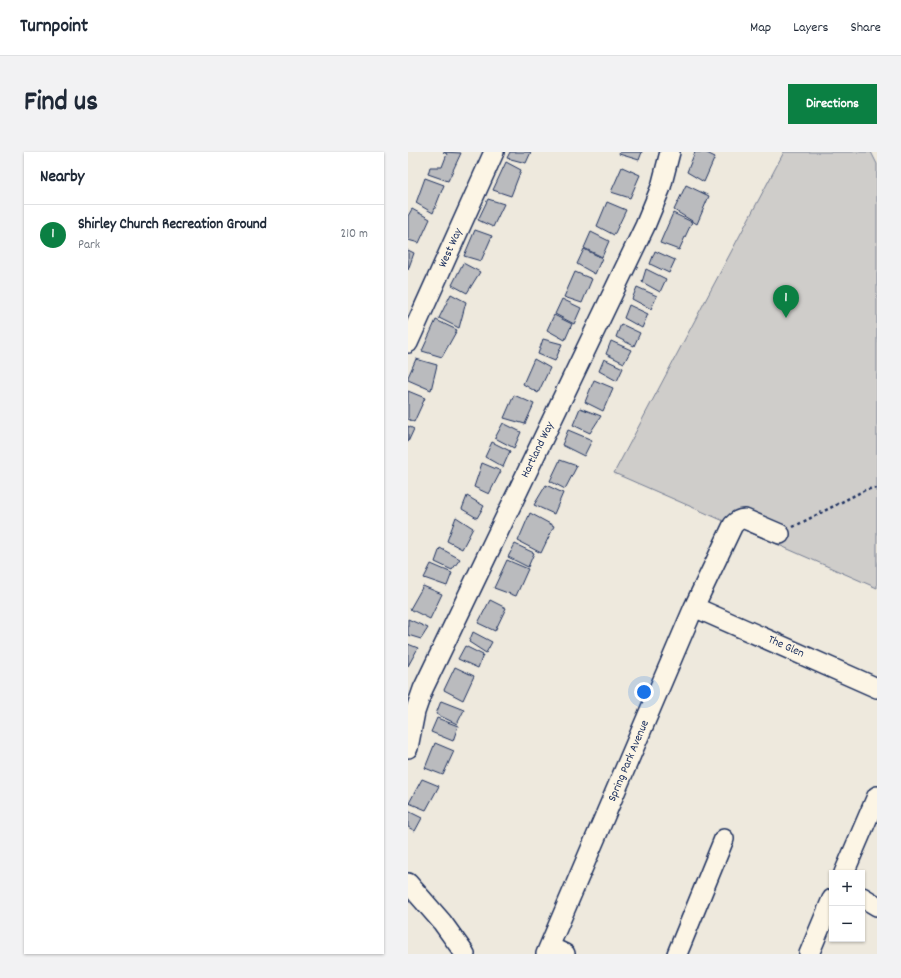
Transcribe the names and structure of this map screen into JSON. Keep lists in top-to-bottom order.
{
  "streets": {
    "street": [
      "West Way",
      "Hartland Way",
      "The Glen",
      "Spring Park Avenue"
    ]
  },
  "crossings": [
    ["The Glen", "Spring Park Avenue"]
  ],
  "page": {
    "header": "Turnpoint",
    "nav": ["Map", "Layers", "Share"],
    "title": "Find us",
    "buttons": "Directions",
    "heading": "Nearby",
    "list": [
      {
        "mark": "1",
        "name": "Shirley Church Recreation Ground",
        "note": "Park",
        "value": "210 m"
      }
    ],
    "pins": "1",
    "map_buttons": ["+", "−"]
  }
}
